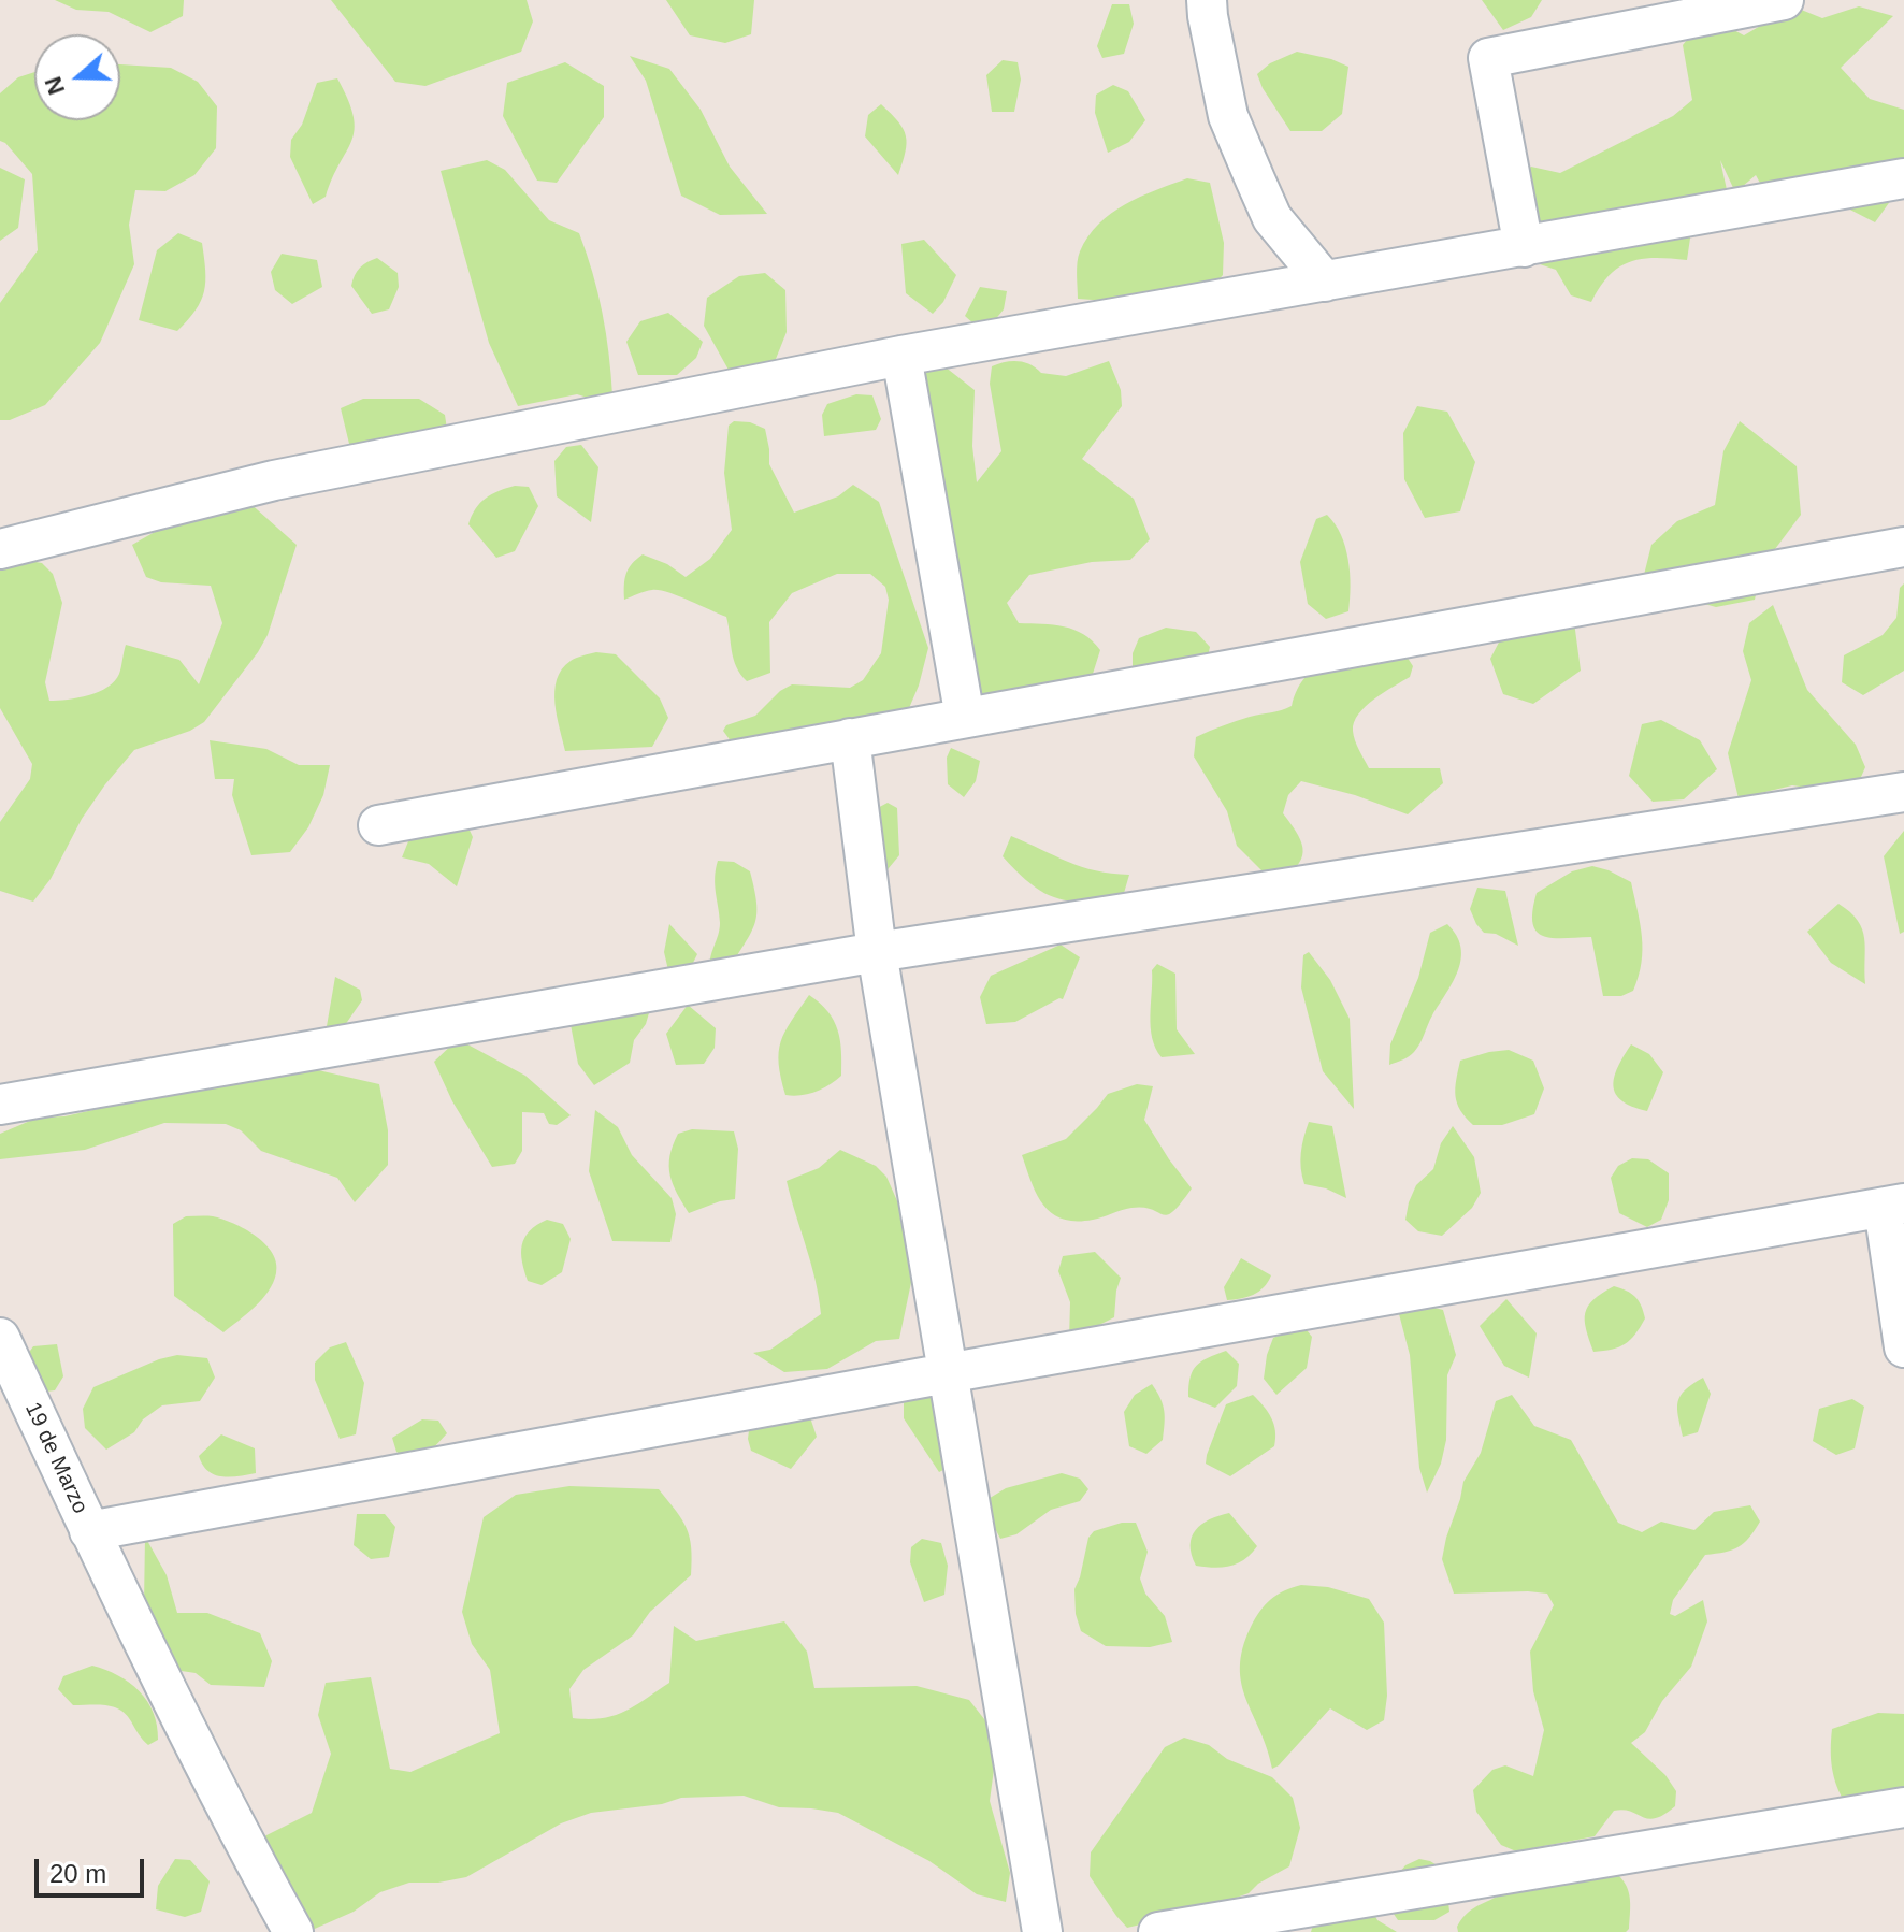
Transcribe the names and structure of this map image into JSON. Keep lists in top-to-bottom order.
{
  "streets": {
    "street": ["19 de Marzo"]
  },
  "scale_bar": "20 m",
  "north": "left"
}
